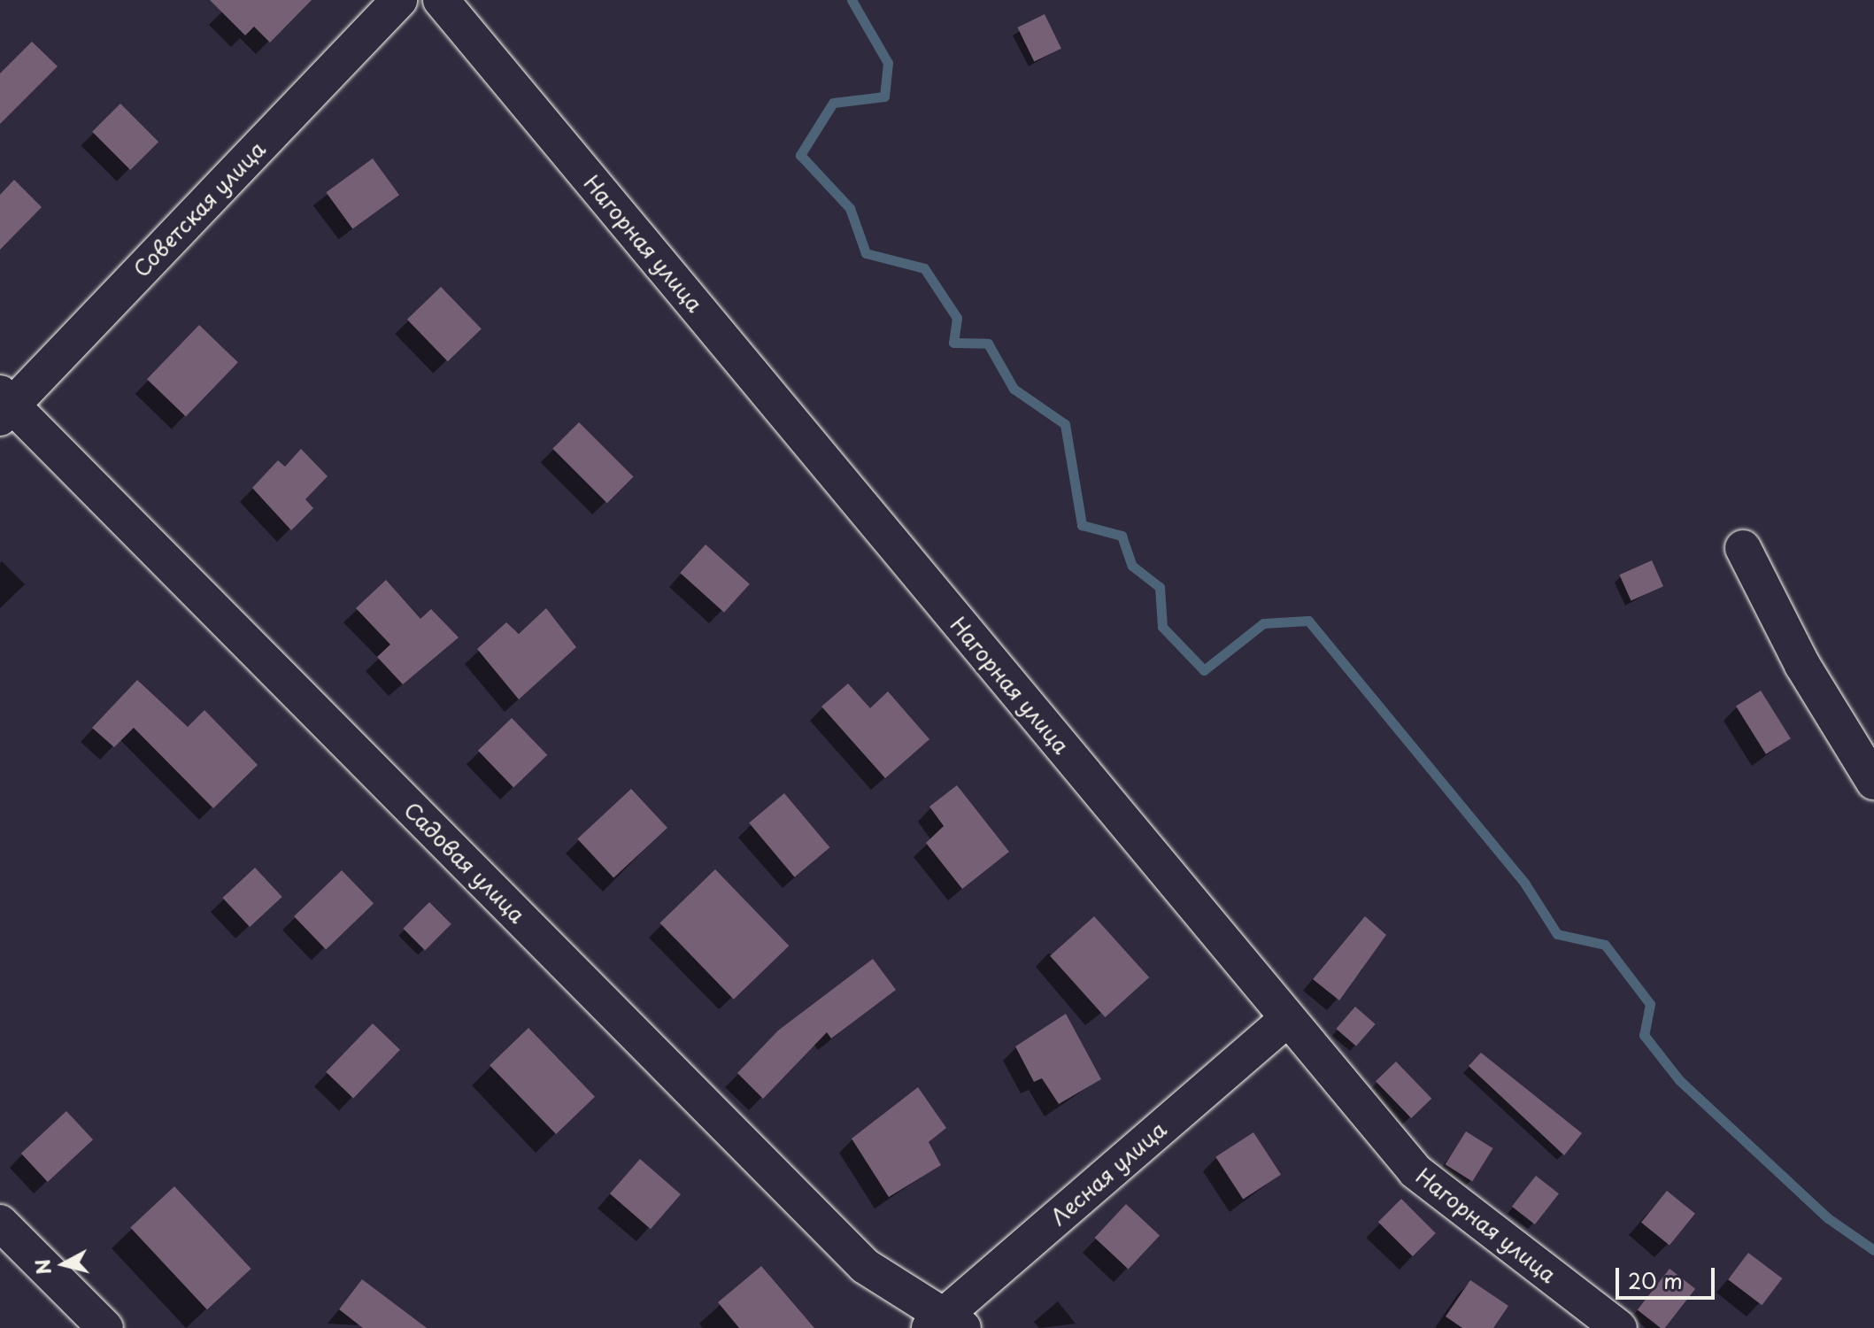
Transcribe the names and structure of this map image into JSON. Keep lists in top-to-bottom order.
{
  "streets": {
    "street": [
      "Советская улица",
      "Нагорная улица",
      "Садовая улица",
      "Лесная улица"
    ]
  },
  "crossings": [
    ["Советская улица", "Садовая улица"],
    ["Нагорная улица", "Лесная улица"],
    ["Садовая улица", "Лесная улица"]
  ],
  "scale_bar": "20 m",
  "north": "left"
}
